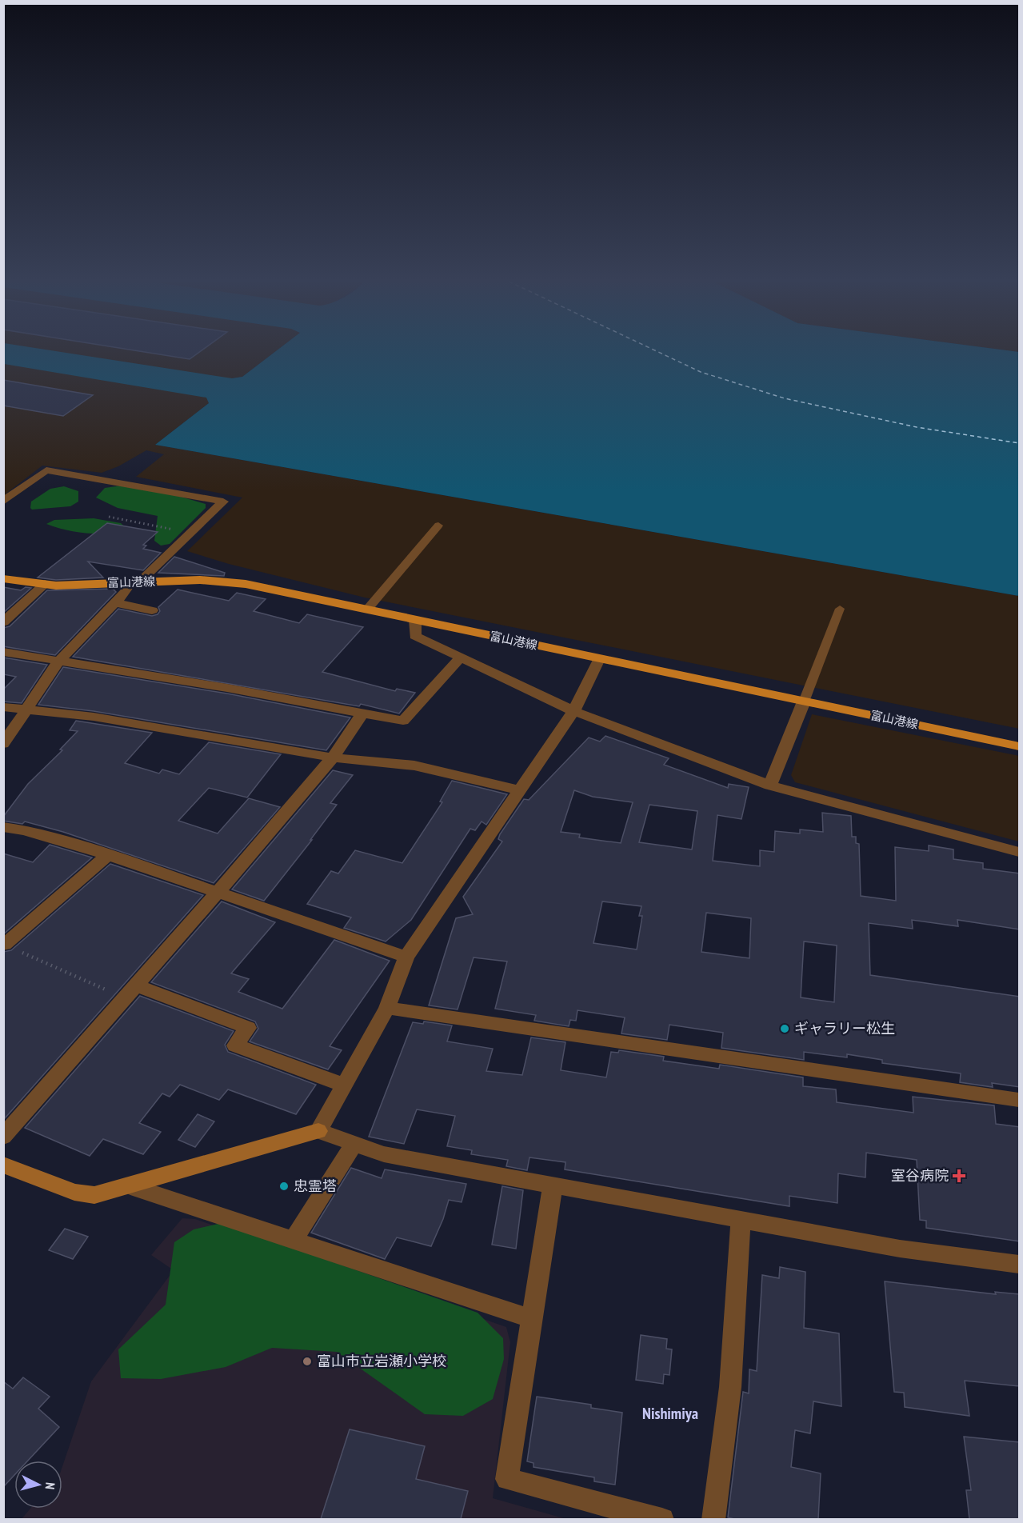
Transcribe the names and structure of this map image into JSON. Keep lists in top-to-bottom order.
{
  "streets": {
    "main road": ["富山港線"]
  },
  "districts": ["Nishimiya"],
  "places": {
    "other": ["ギャラリー松生", "忠霊塔", "富山市立岩瀬小学校"],
    "health": ["室谷病院"]
  },
  "north": "right"
}
